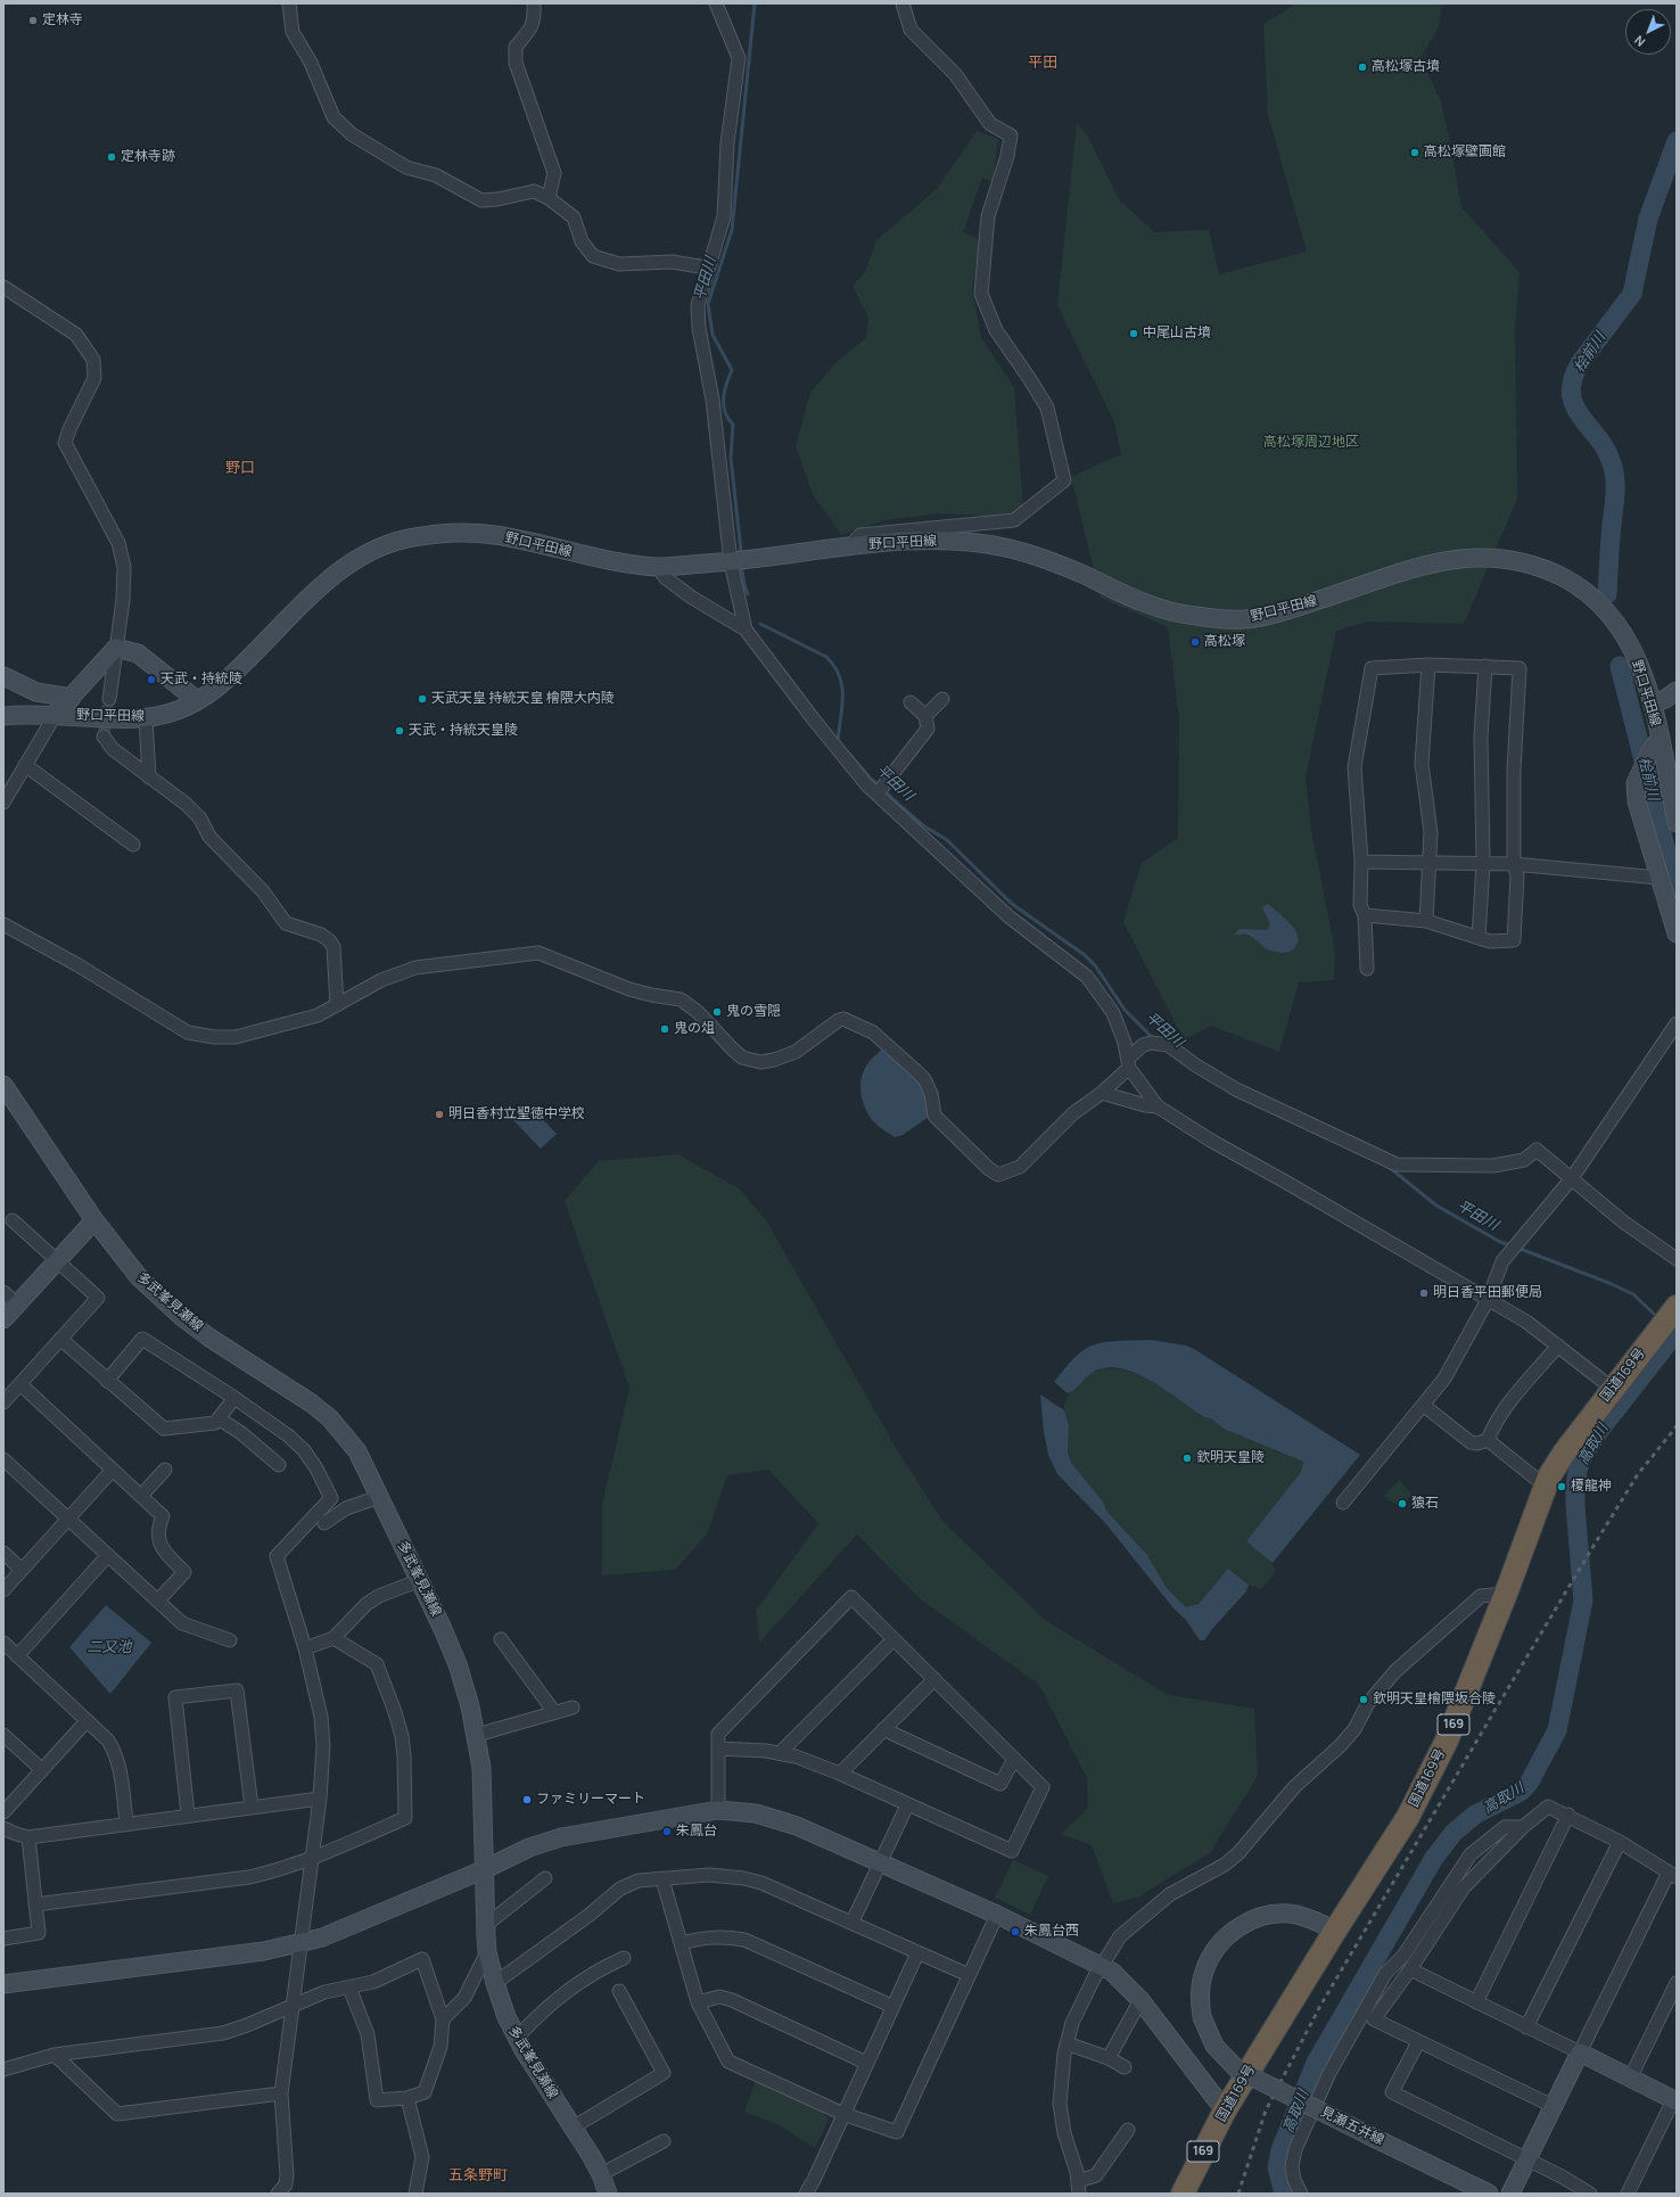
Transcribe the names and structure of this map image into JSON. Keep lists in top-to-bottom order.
{
  "streets": {
    "highway": ["国道169号", "169"],
    "main road": ["野口平田線", "多武峯見瀬線", "見瀬五井線"]
  },
  "crossings": [
    ["国道169号", "見瀬五井線"]
  ],
  "districts": ["平田", "野口", "五条野町"],
  "water": [
    "平田川",
    "桧前川",
    "高取川",
    "二又池"
  ],
  "parks": ["高松塚周辺地区"],
  "places": [
    "定林寺",
    "高松塚古墳",
    "高松塚壁画館",
    "定林寺跡",
    "中尾山古墳",
    "高松塚",
    "天武・持統陵",
    "天武天皇 持統天皇 檜隈大内陵",
    "天武・持統天皇陵",
    "鬼の雪隠",
    "鬼の俎",
    "明日香村立聖徳中学校",
    "明日香平田郵便局",
    "欽明天皇陵",
    "榎龍神",
    "猿石",
    "欽明天皇檜隈坂合陵",
    "ファミリーマート",
    "朱鳳台",
    "朱鳳台西"
  ],
  "north": "bottom left"
}
